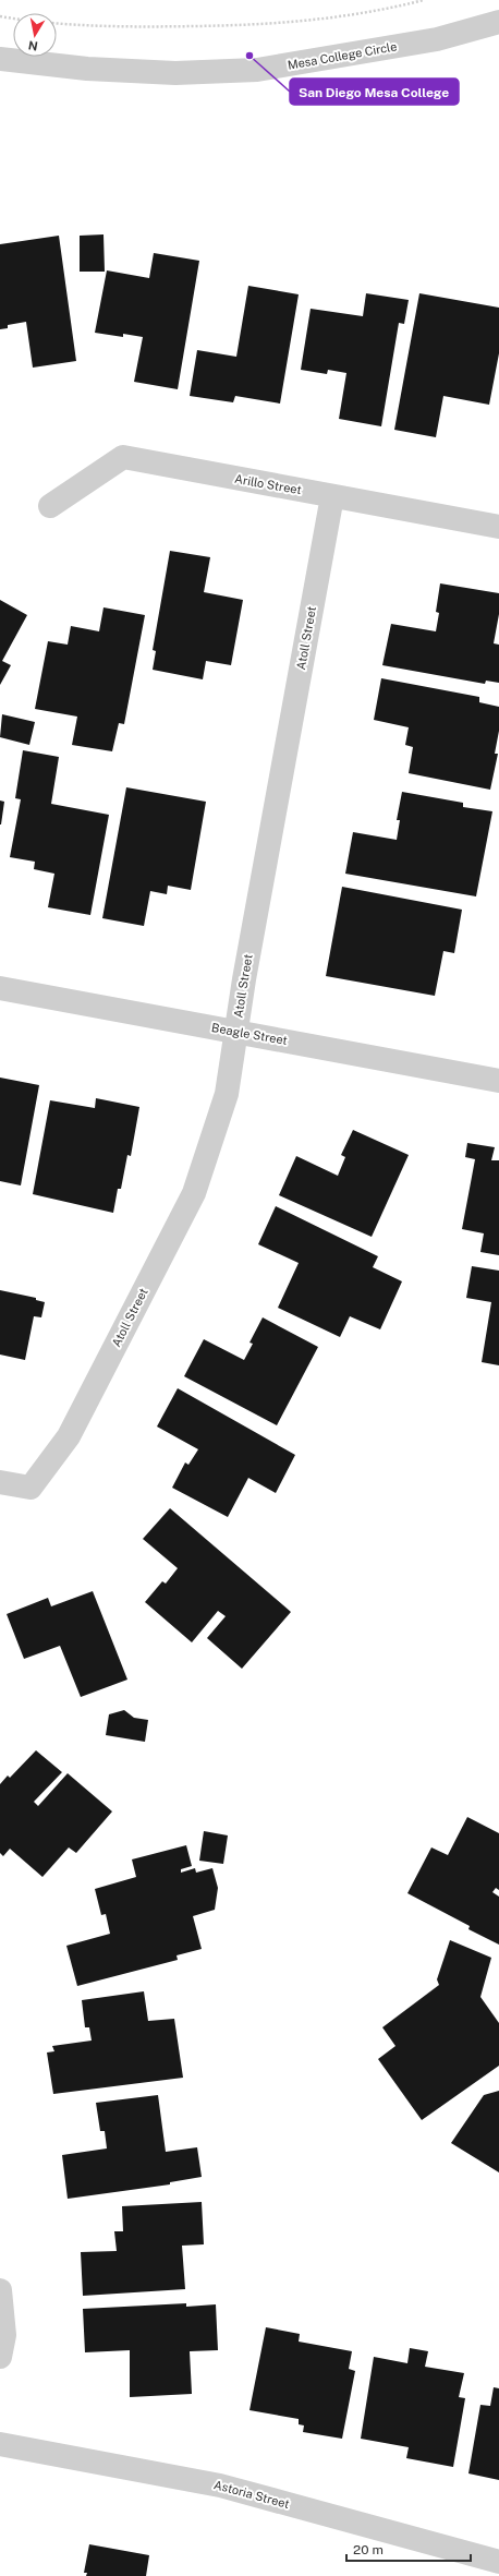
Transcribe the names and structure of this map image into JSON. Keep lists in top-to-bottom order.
{
  "streets": {
    "street": [
      "Mesa College Circle",
      "Arillo Street",
      "Atoll Street",
      "Beagle Street",
      "Astoria Street"
    ]
  },
  "crossings": [
    ["Arillo Street", "Atoll Street"],
    ["Atoll Street", "Beagle Street"]
  ],
  "places": ["San Diego Mesa College"],
  "scale_bar": "20 m",
  "north": "bottom"
}
